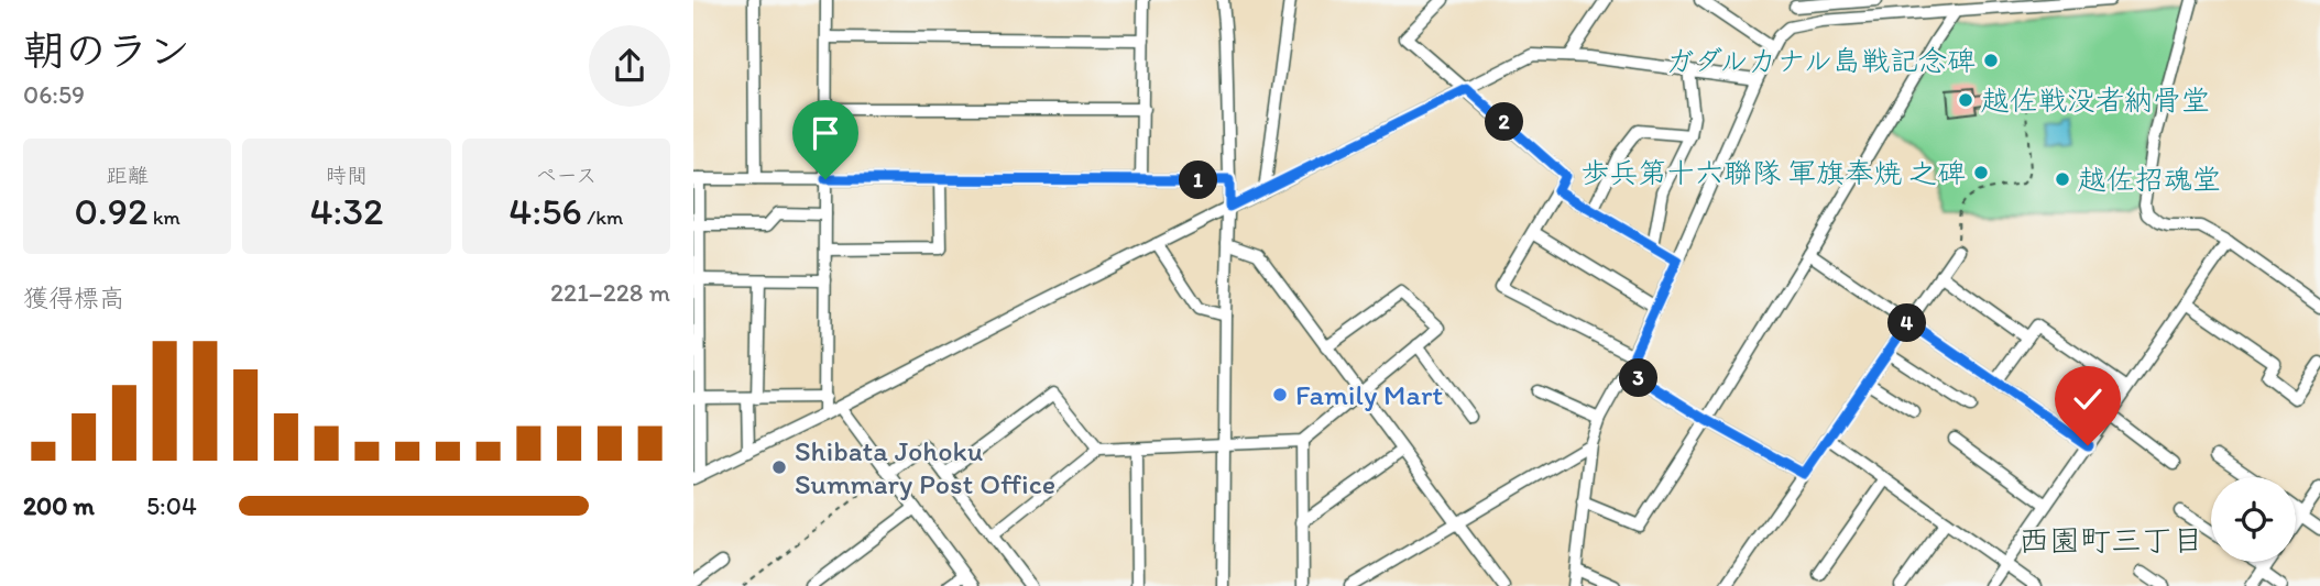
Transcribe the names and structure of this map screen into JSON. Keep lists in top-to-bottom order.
{
  "districts": ["西園町三丁目"],
  "places": [
    "ガダルカナル島戦記念碑",
    "越佐戦没者納骨堂",
    "歩兵第十六聯隊 軍旗奉焼 之碑",
    "越佐招魂堂",
    "Family Mart",
    "Shibata Johoku Summary Post Office"
  ],
  "page": {
    "heading": ["朝のラン", "06:59"],
    "pins": [
      "2",
      "1",
      "4",
      "3"
    ],
    "stats": [
      ["距離", "0.92 km"],
      ["時間", "4:32"],
      ["ペース", "4:56 /km"]
    ],
    "chart": ["獲得標高", "221–228 m"],
    "list": [
      {
        "name": "200 m",
        "note": "5:04"
      }
    ]
  }
}
